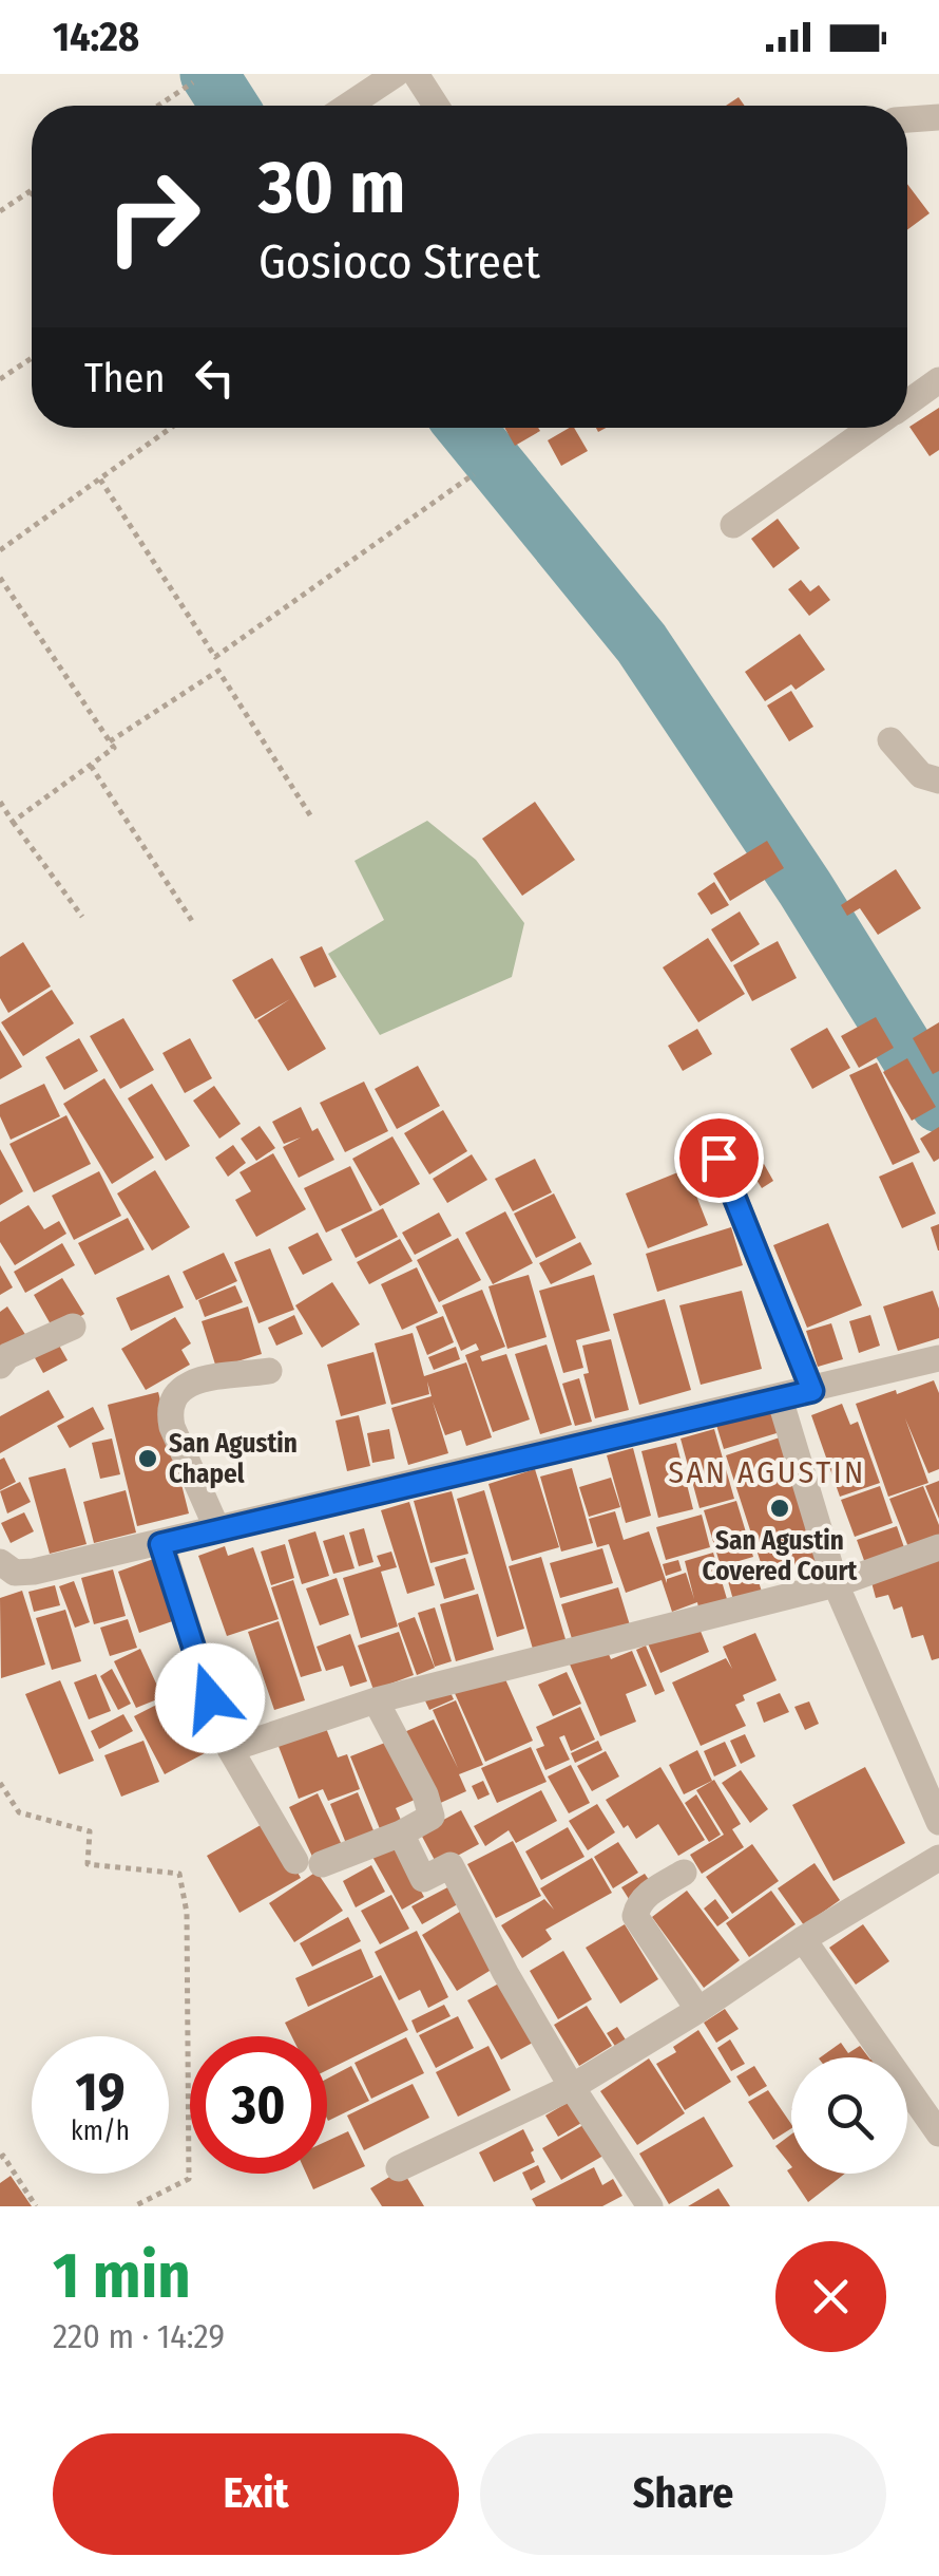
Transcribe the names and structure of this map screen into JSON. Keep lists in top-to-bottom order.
{
  "districts": ["SAN AGUSTIN"],
  "places": ["San Agustin Chapel", "San Agustin Covered Court"],
  "page": {
    "status": "14:28",
    "turn": ["30 m", "Gosioco Street"],
    "then": "Then",
    "speed": "19 km/h",
    "limit": "30",
    "heading": ["1 min", "220 m · 14:29"],
    "buttons": ["Exit", "Share"]
  }
}
